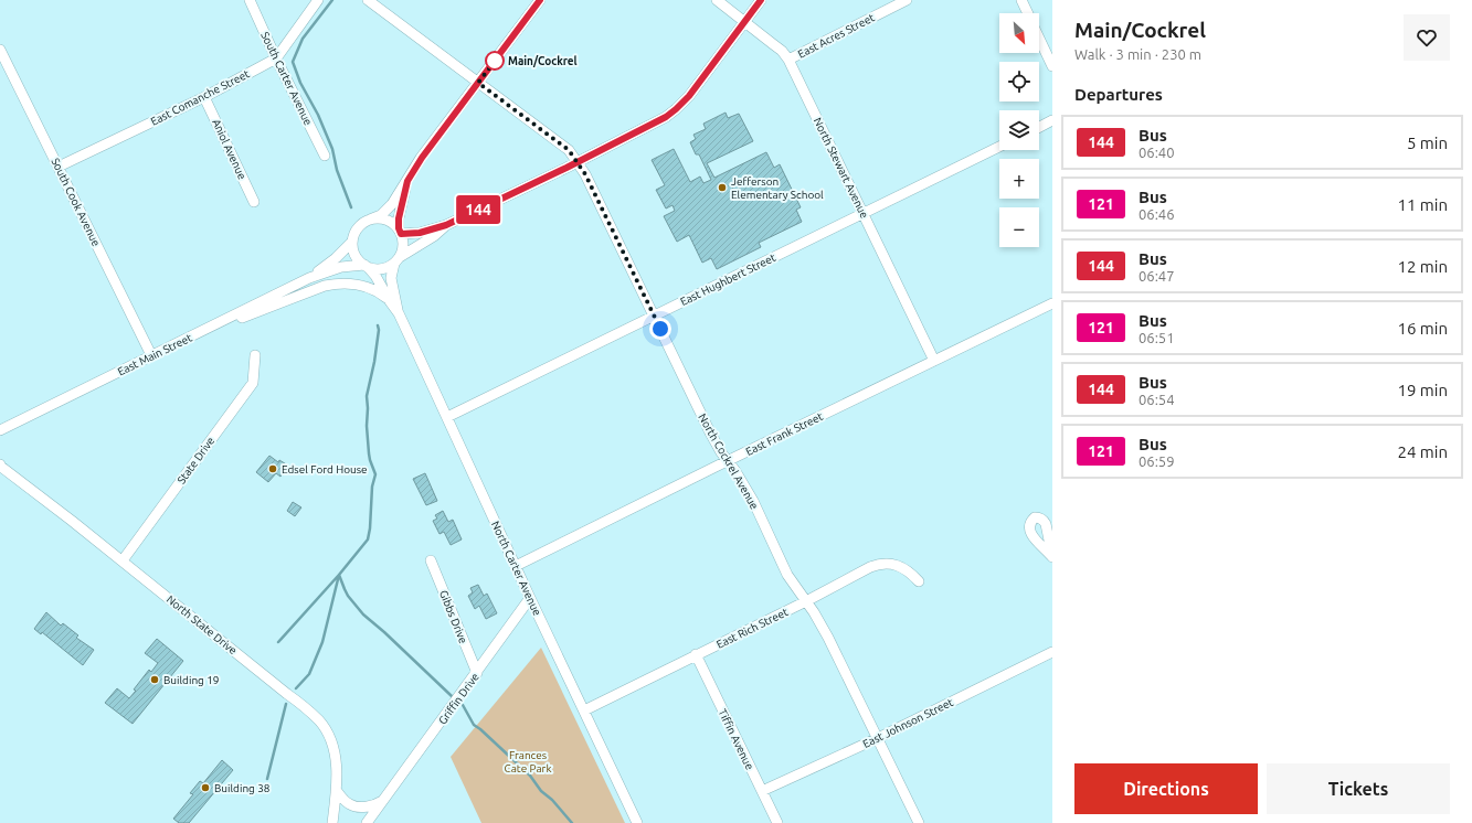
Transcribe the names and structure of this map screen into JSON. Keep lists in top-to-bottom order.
{
  "streets": {
    "street": [
      "East Acres Street",
      "South Carter Avenue",
      "East Comanche Street",
      "Aniol Avenue",
      "North Stewart Avenue",
      "South Cook Avenue",
      "East Hughbert Street",
      "East Main Street",
      "East Frank Street",
      "State Drive",
      "North Cockrel Avenue",
      "North Carter Avenue",
      "Gibbs Drive",
      "North State Drive",
      "East Rich Street",
      "Griffin Drive",
      "East Johnson Street",
      "Tiffin Avenue"
    ]
  },
  "crossings": [
    ["East Acres Street", "North Stewart Avenue"],
    ["South Carter Avenue", "East Comanche Street"],
    ["East Comanche Street", "Aniol Avenue"],
    ["East Comanche Street", "South Cook Avenue"],
    ["North Stewart Avenue", "East Hughbert Street"],
    ["North Stewart Avenue", "East Frank Street"],
    ["South Cook Avenue", "East Main Street"],
    ["East Hughbert Street", "North Cockrel Avenue"],
    ["East Hughbert Street", "North Carter Avenue"],
    ["East Main Street", "North Carter Avenue"],
    ["East Frank Street", "North Cockrel Avenue"],
    ["East Frank Street", "North Carter Avenue"],
    ["State Drive", "North State Drive"],
    ["North Cockrel Avenue", "East Rich Street"],
    ["North Cockrel Avenue", "East Johnson Street"],
    ["North Carter Avenue", "East Rich Street"],
    ["North Carter Avenue", "Griffin Drive"],
    ["Gibbs Drive", "Griffin Drive"],
    ["East Rich Street", "Tiffin Avenue"],
    ["East Johnson Street", "Tiffin Avenue"]
  ],
  "parks": ["Frances Cate Park"],
  "places": [
    "Main/Cockrel",
    "Jefferson Elementary School",
    "Edsel Ford House",
    "Building 19",
    "Building 38"
  ],
  "lines": ["bus line 144"],
  "north": "bottom right",
  "page": {
    "on_map": "144",
    "heading": [
      ["Main/Cockrel", "Walk · 3 min · 230 m"],
      "Departures"
    ],
    "map_buttons": ["+", "−"],
    "list": [
      {
        "mark": "144",
        "name": "Bus",
        "note": "06:40",
        "value": "5 min"
      },
      {
        "mark": "121",
        "name": "Bus",
        "note": "06:46",
        "value": "11 min"
      },
      {
        "mark": "144",
        "name": "Bus",
        "note": "06:47",
        "value": "12 min"
      },
      {
        "mark": "121",
        "name": "Bus",
        "note": "06:51",
        "value": "16 min"
      },
      {
        "mark": "144",
        "name": "Bus",
        "note": "06:54",
        "value": "19 min"
      },
      {
        "mark": "121",
        "name": "Bus",
        "note": "06:59",
        "value": "24 min"
      }
    ],
    "buttons": ["Directions", "Tickets"]
  }
}
